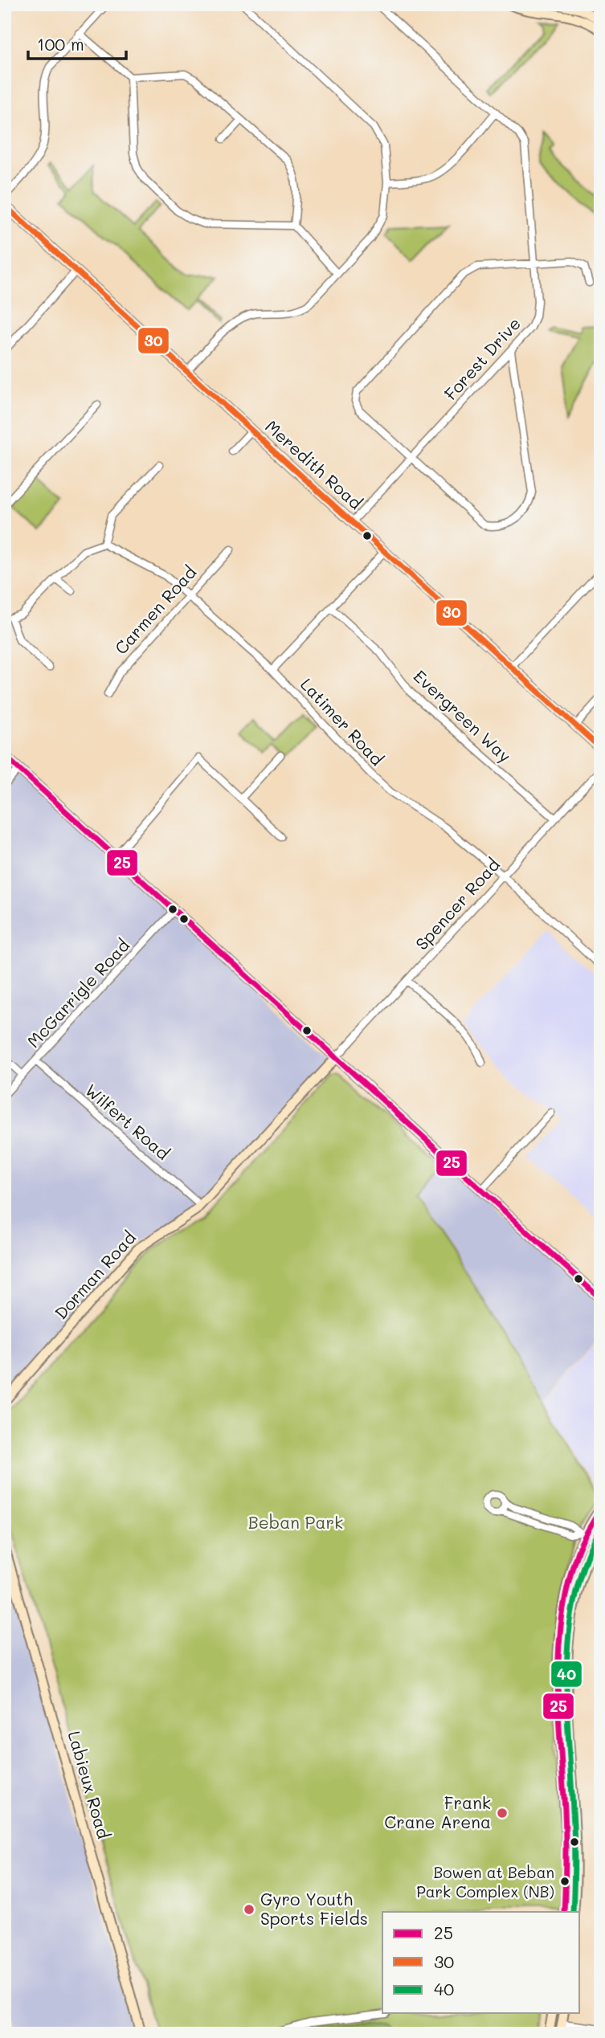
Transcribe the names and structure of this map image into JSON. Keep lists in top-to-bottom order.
{
  "streets": {
    "street": [
      "Forest Drive",
      "Meredith Road",
      "Carmen Road",
      "Evergreen Way",
      "Latimer Road",
      "Spencer Road",
      "McGarrigle Road",
      "Wilfert Road",
      "Dorman Road",
      "Labieux Road"
    ]
  },
  "crossings": [
    ["Forest Drive", "Meredith Road"],
    ["Carmen Road", "Latimer Road"],
    ["Evergreen Way", "Spencer Road"],
    ["Latimer Road", "Spencer Road"],
    ["Spencer Road", "Dorman Road"],
    ["McGarrigle Road", "Wilfert Road"],
    ["Wilfert Road", "Dorman Road"]
  ],
  "parks": ["Beban Park"],
  "places": ["Frank Crane Arena", "Bowen at Beban Park Complex (NB)", "Gyro Youth Sports Fields"],
  "lines": ["transit line 30", "transit line 25", "transit line 40"],
  "legend": ["25", "30", "40"],
  "scale_bar": "100 m"
}
